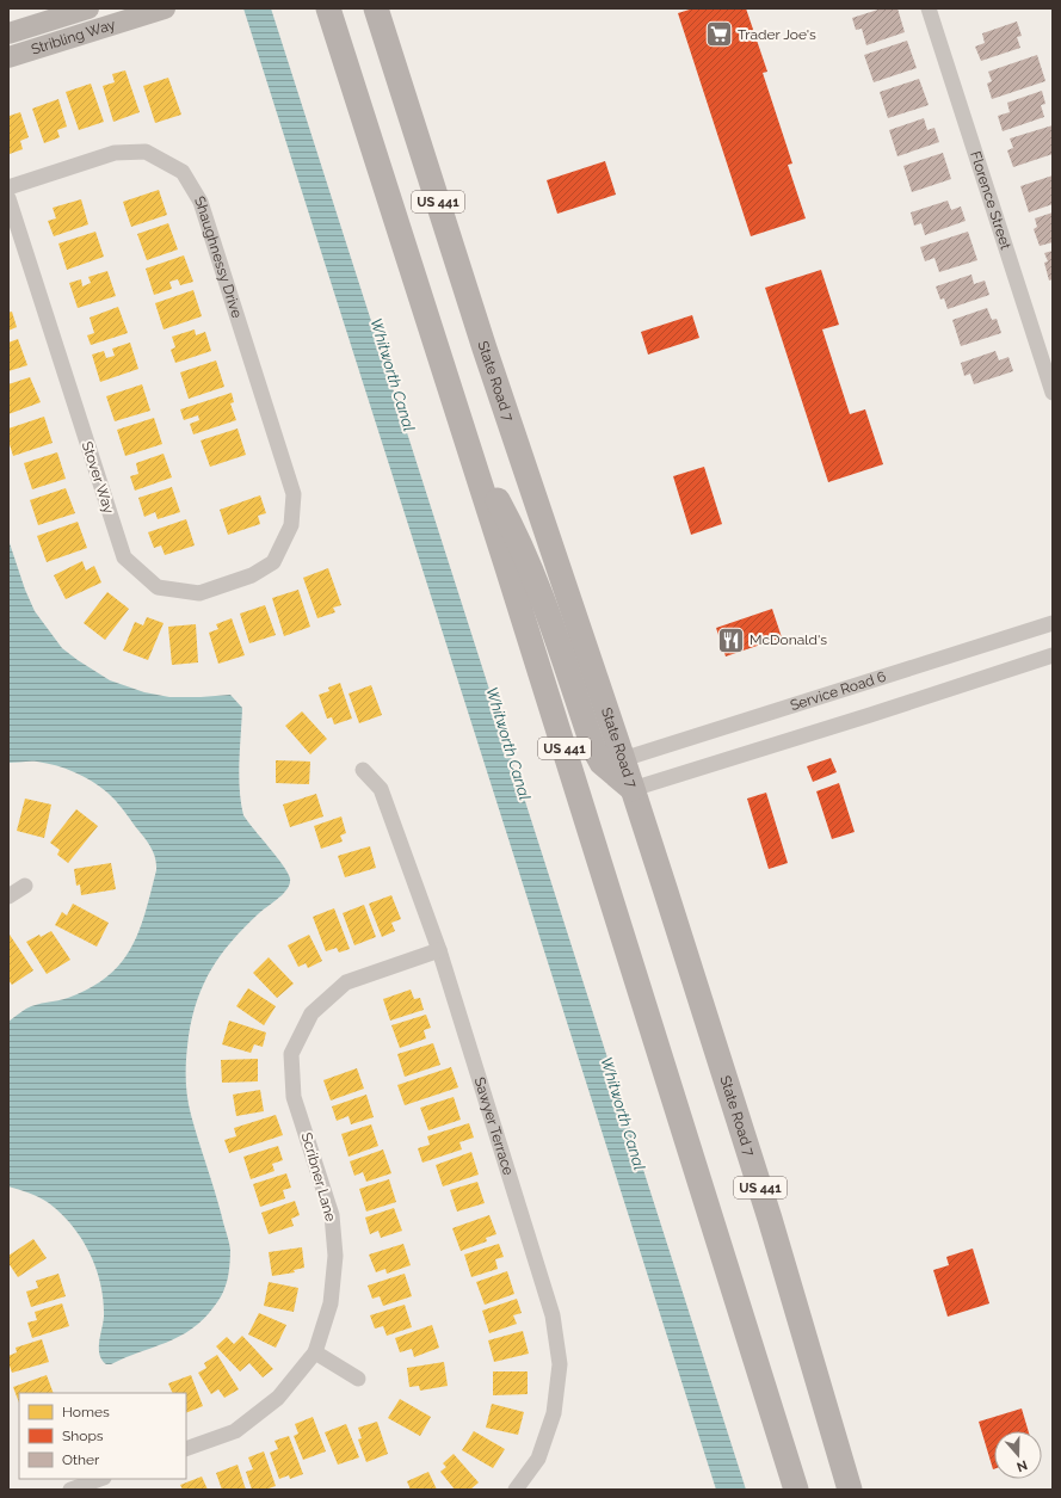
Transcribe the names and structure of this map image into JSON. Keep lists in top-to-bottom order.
{
  "streets": {
    "main road": ["US 441", "State Road 7"],
    "street": [
      "Stribling Way",
      "Florence Street",
      "Shaughnessy Drive",
      "Stover Way",
      "Service Road 6",
      "Sawyer Terrace",
      "Scribner Lane"
    ]
  },
  "crossings": [
    ["Shaughnessy Drive", "Stover Way"],
    ["State Road 7", "Service Road 6"],
    ["Sawyer Terrace", "Scribner Lane"]
  ],
  "water": ["Whitworth Canal"],
  "places": {
    "supermarket": ["Trader Joe's"],
    "restaurant": ["McDonald's"]
  },
  "legend": ["Homes", "Shops", "Other"],
  "north": "bottom"
}
